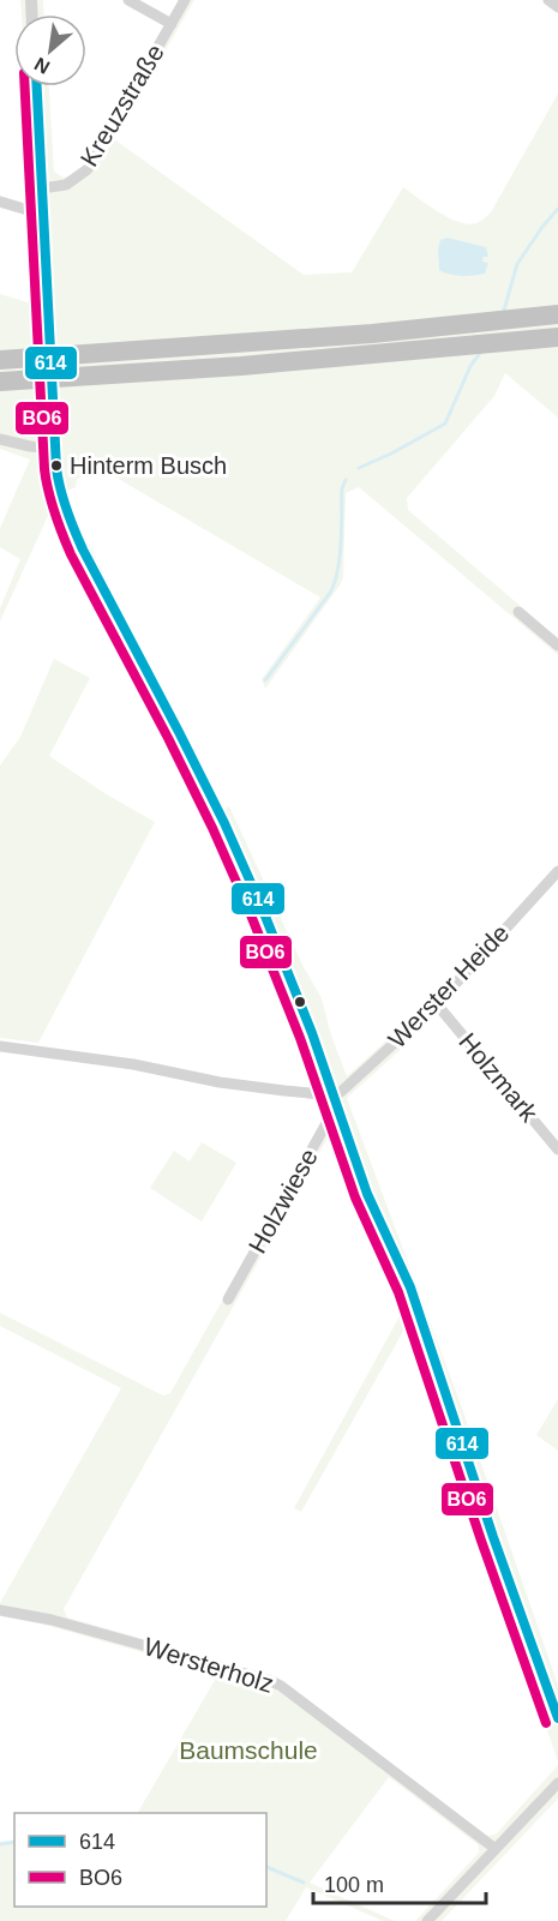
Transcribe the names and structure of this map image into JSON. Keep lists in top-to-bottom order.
{
  "streets": {
    "street": [
      "Kreuzstraße",
      "Werster Heide",
      "Holzmark",
      "Holzwiese",
      "Wersterholz"
    ]
  },
  "crossings": [
    ["Werster Heide", "Holzmark"],
    ["Werster Heide", "Holzwiese"]
  ],
  "parks": ["Baumschule"],
  "places": ["Hinterm Busch"],
  "lines": ["transit line 614", "transit line BO6"],
  "legend": ["614", "BO6"],
  "scale_bar": "100 m",
  "north": "bottom left"
}
